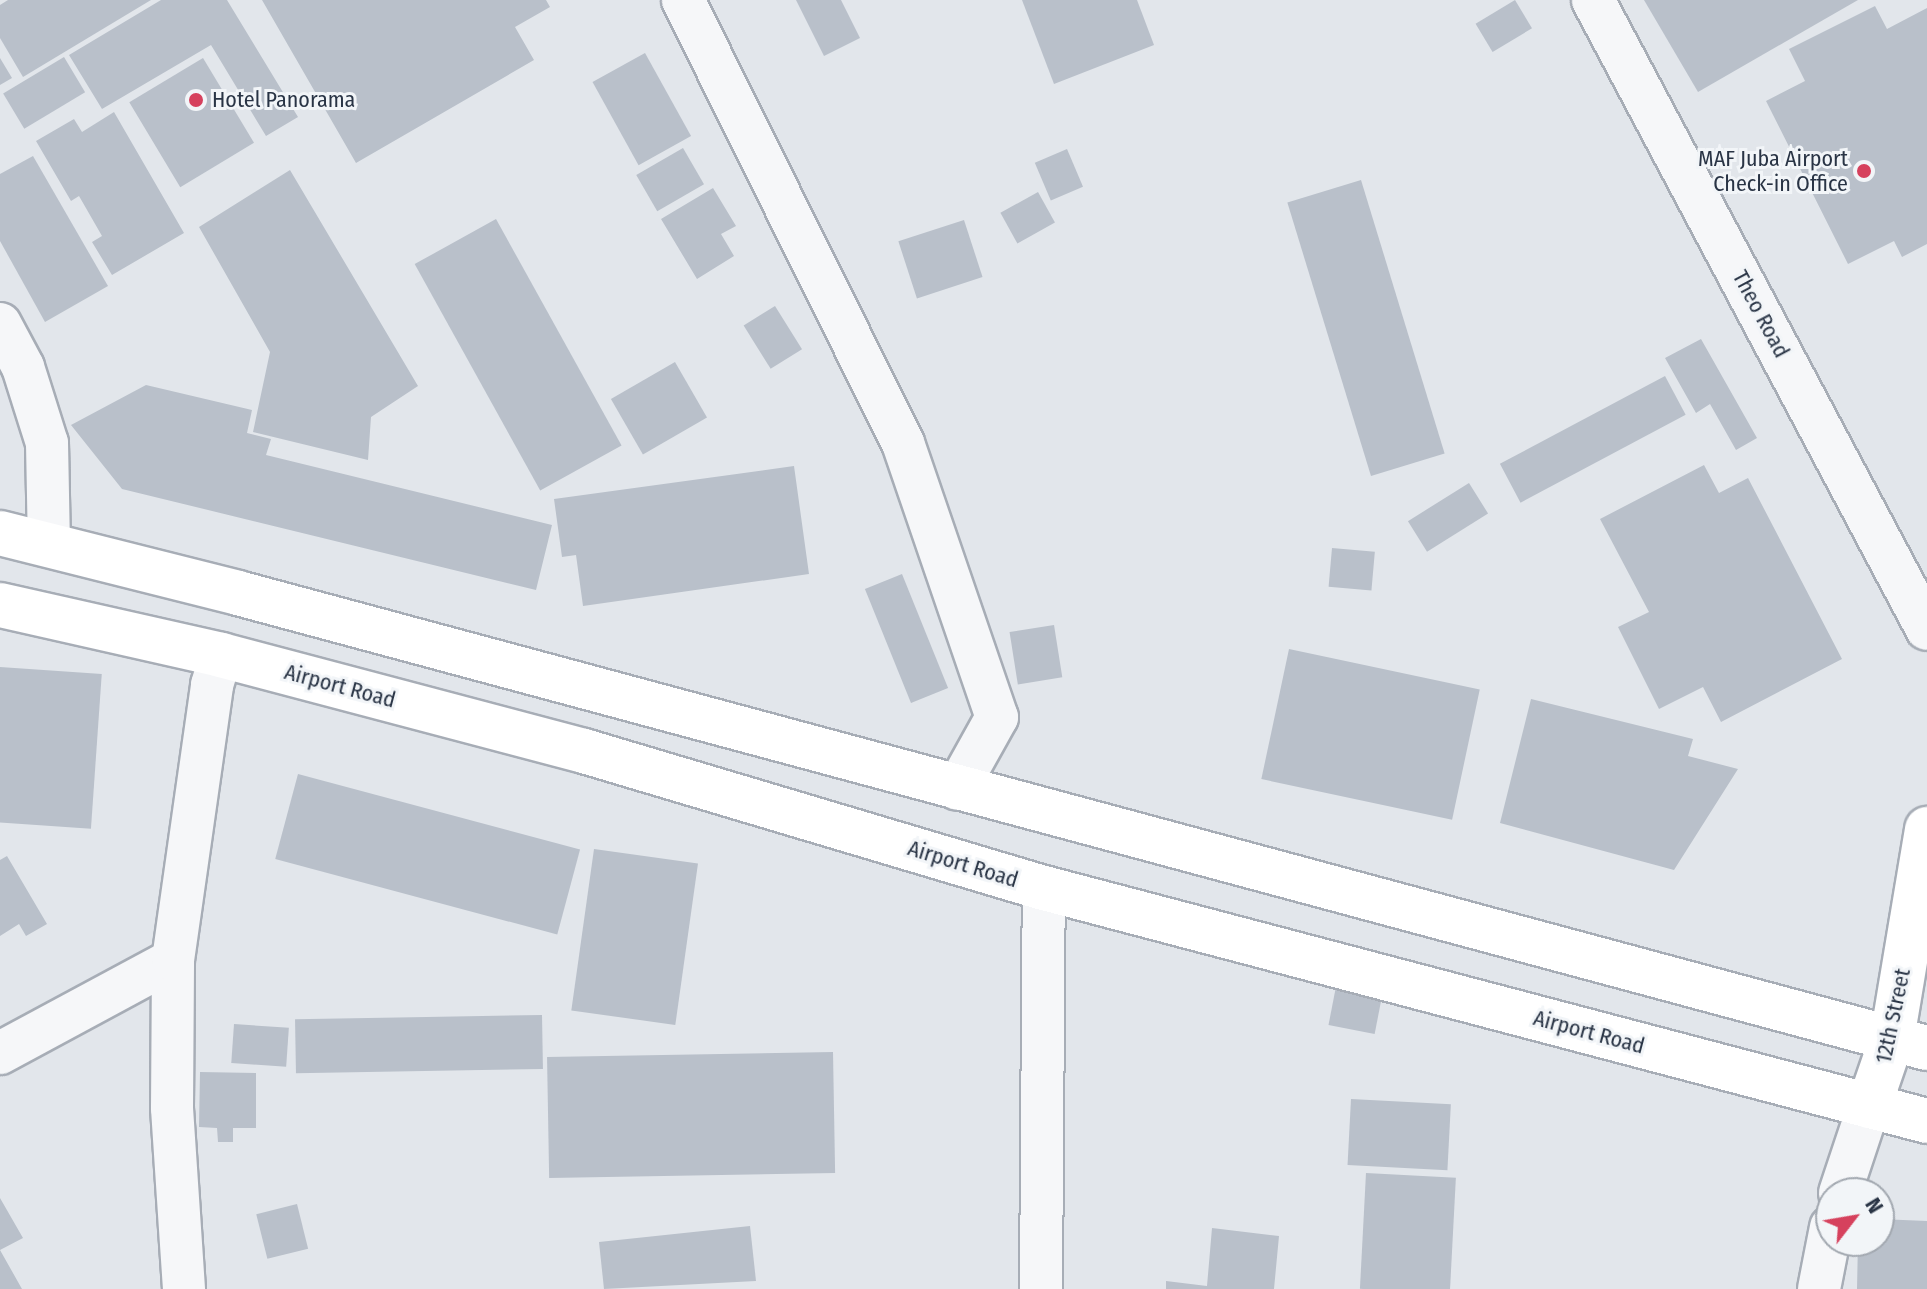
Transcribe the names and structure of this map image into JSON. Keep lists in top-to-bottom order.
{
  "streets": {
    "main road": ["Airport Road", "12th Street"],
    "street": ["Theo Road"]
  },
  "crossings": [
    ["Airport Road", "12th Street"]
  ],
  "places": ["Hotel Panorama", "MAF Juba Airport Check-in Office"],
  "north": "top right"
}
